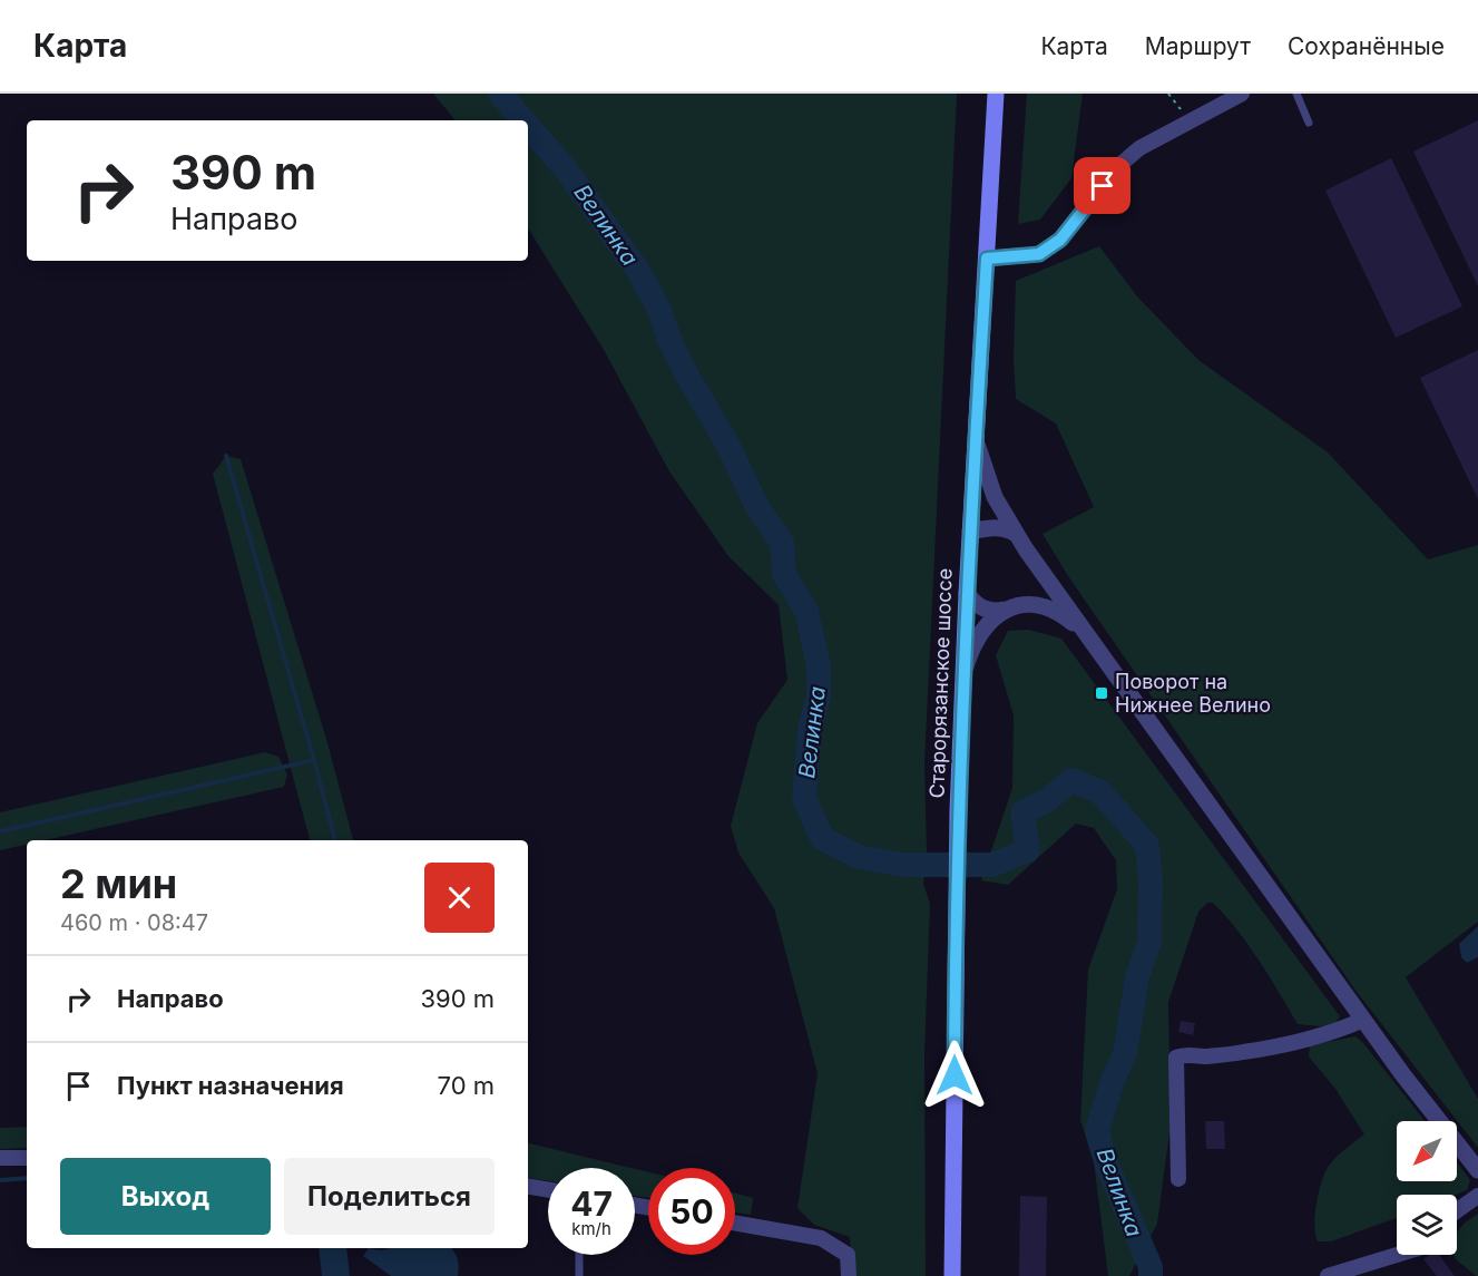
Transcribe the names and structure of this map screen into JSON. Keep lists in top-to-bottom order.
{
  "streets": {
    "main road": ["Старорязанское шоссе"]
  },
  "water": ["Велинка"],
  "places": {
    "transit": ["Поворот на Нижнее Велино"]
  },
  "north": "bottom left",
  "page": {
    "header": "Карта",
    "nav": ["Карта", "Маршрут", "Сохранённые"],
    "turn": ["390 m", "Направо"],
    "heading": ["2 мин", "460 m · 08:47"],
    "list": [
      {
        "name": "Направо",
        "value": "390 m"
      },
      {
        "name": "Пункт назначения",
        "value": "70 m"
      }
    ],
    "buttons": ["Выход", "Поделиться"],
    "speed": "47 km/h",
    "limit": "50"
  }
}
